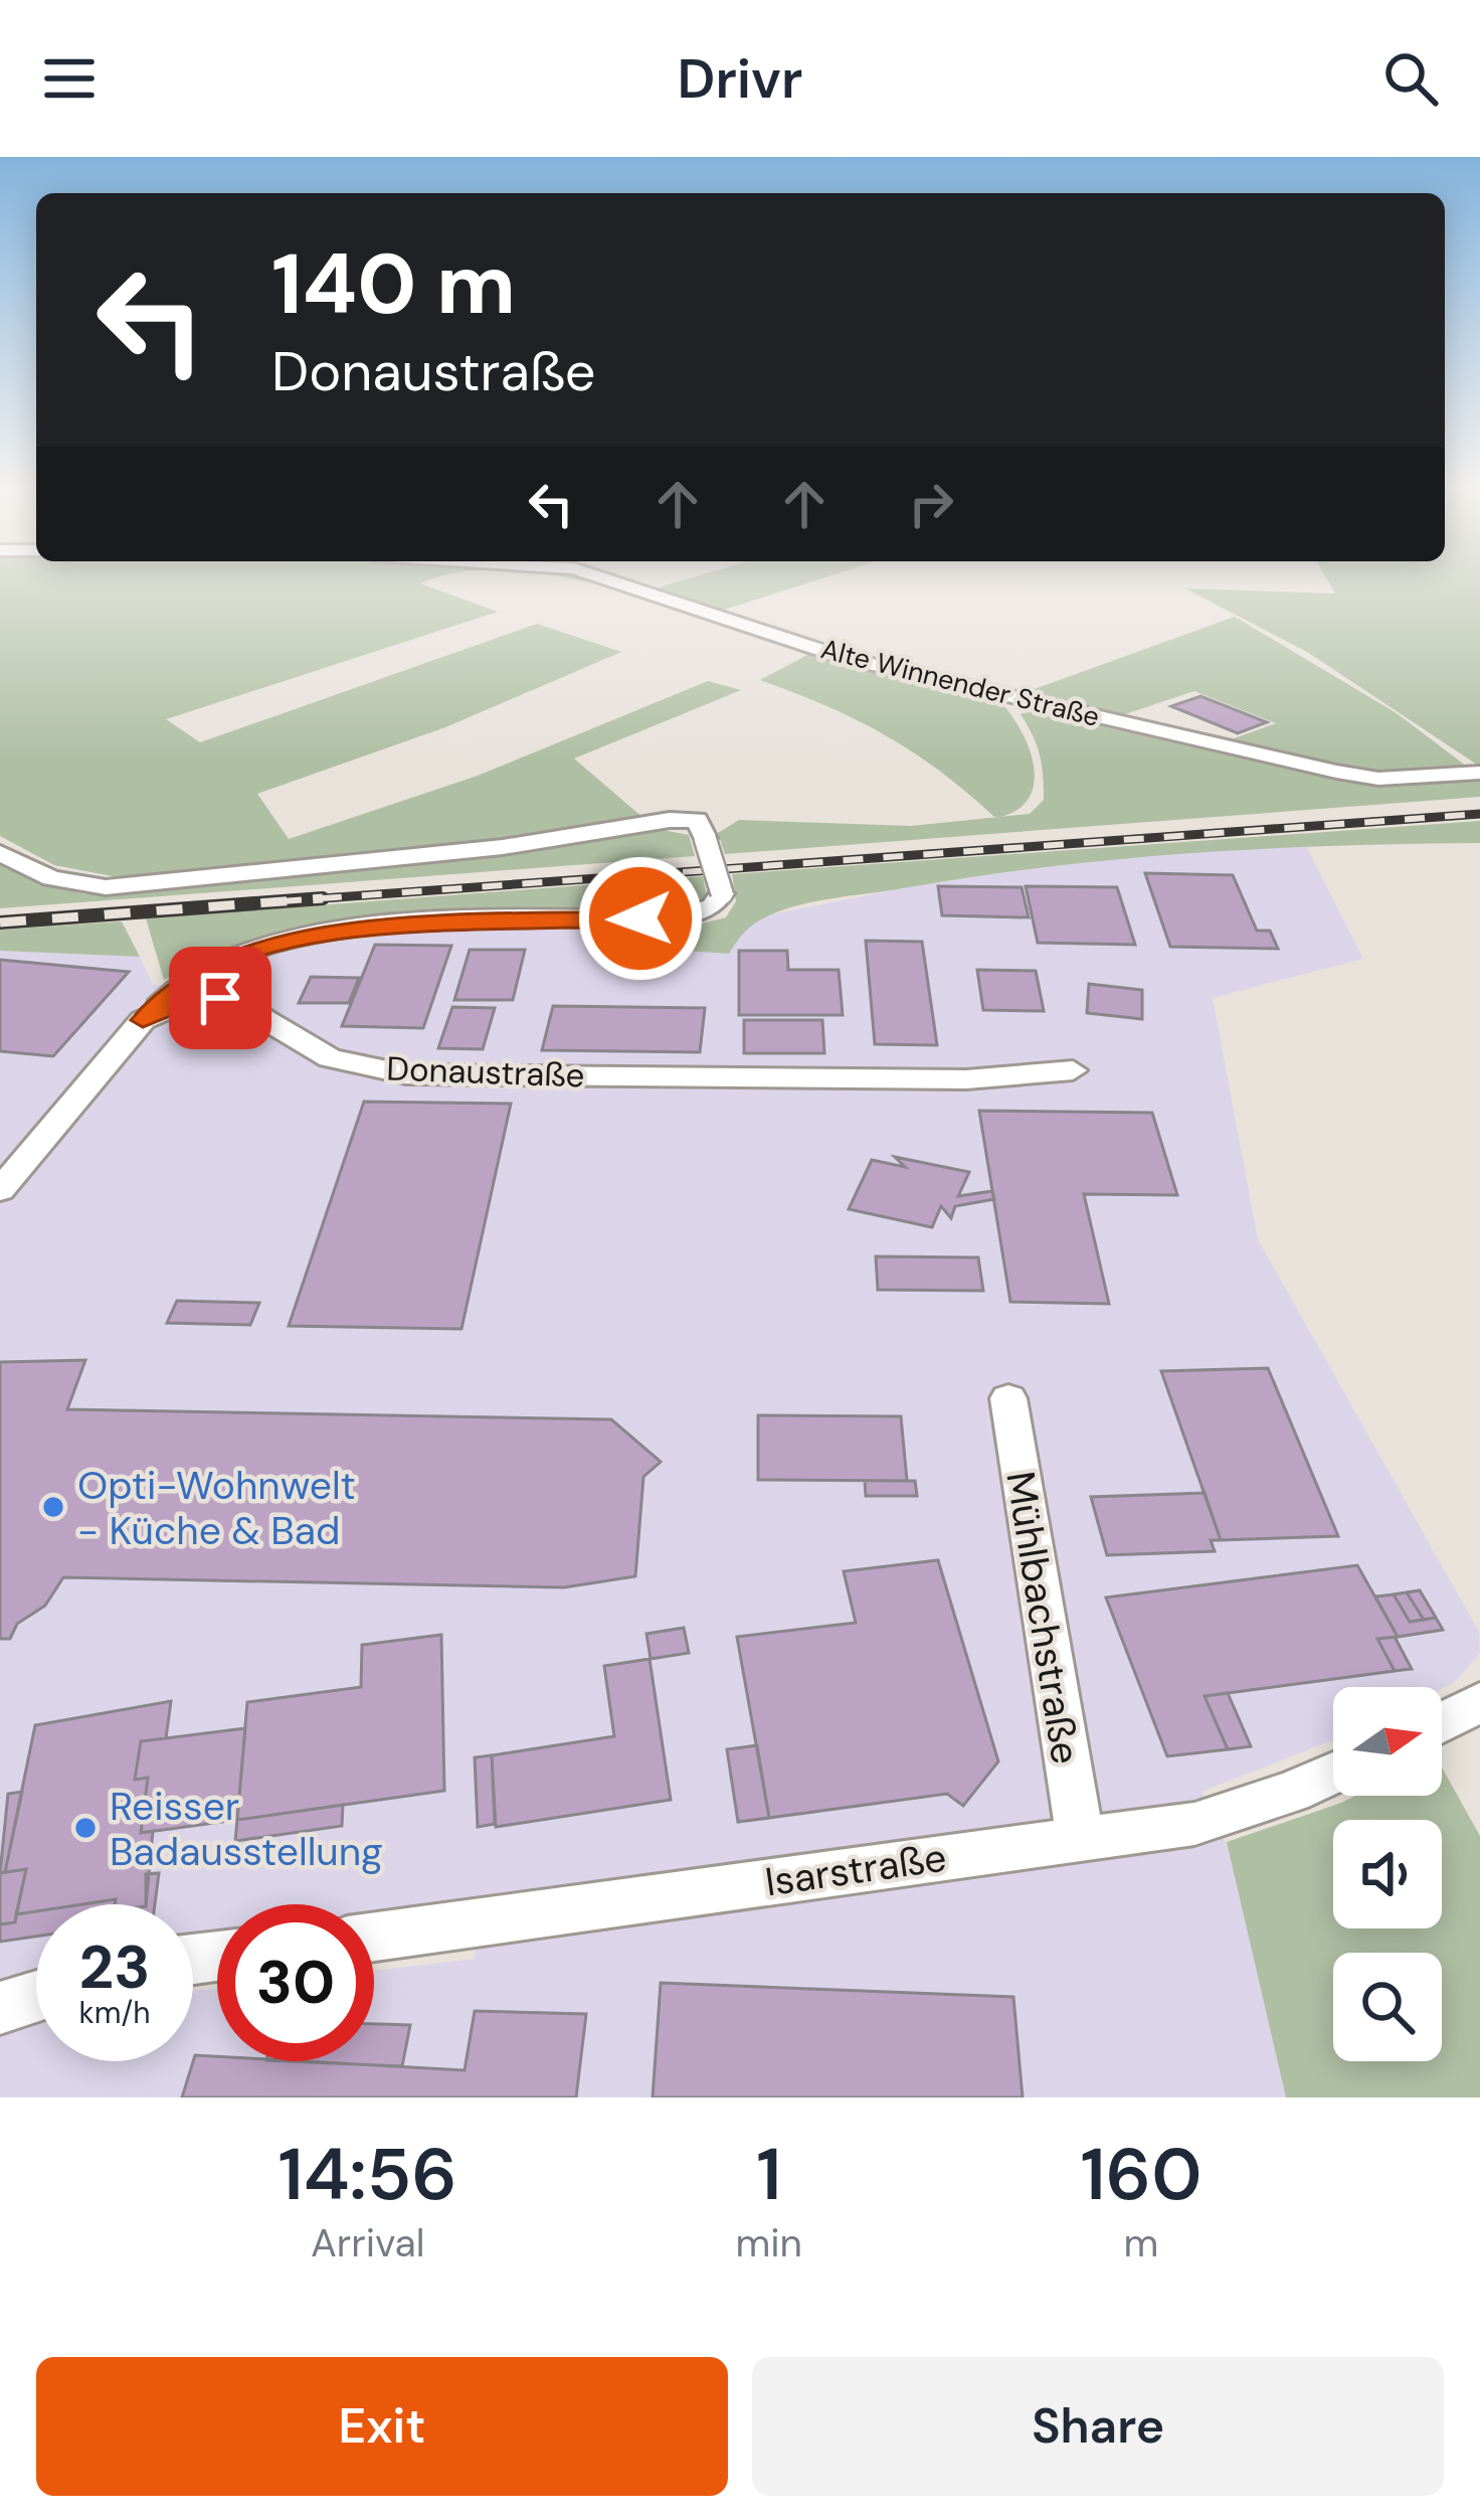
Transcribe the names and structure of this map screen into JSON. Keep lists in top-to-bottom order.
{
  "streets": {
    "street": [
      "Alte Winnender Straße",
      "Donaustraße",
      "Mühlbachstraße",
      "Isarstraße"
    ]
  },
  "crossings": [
    ["Mühlbachstraße", "Isarstraße"]
  ],
  "places": ["Opti-Wohnwelt - Küche & Bad", "Reisser Badausstellung"],
  "north": "right",
  "page": {
    "header": "Drivr",
    "turn": ["140 m", "Donaustraße"],
    "speed": "23 km/h",
    "limit": "30",
    "eta": [
      "14:56",
      "Arrival",
      "1",
      "min",
      "160",
      "m"
    ],
    "buttons": ["Exit", "Share"]
  }
}
